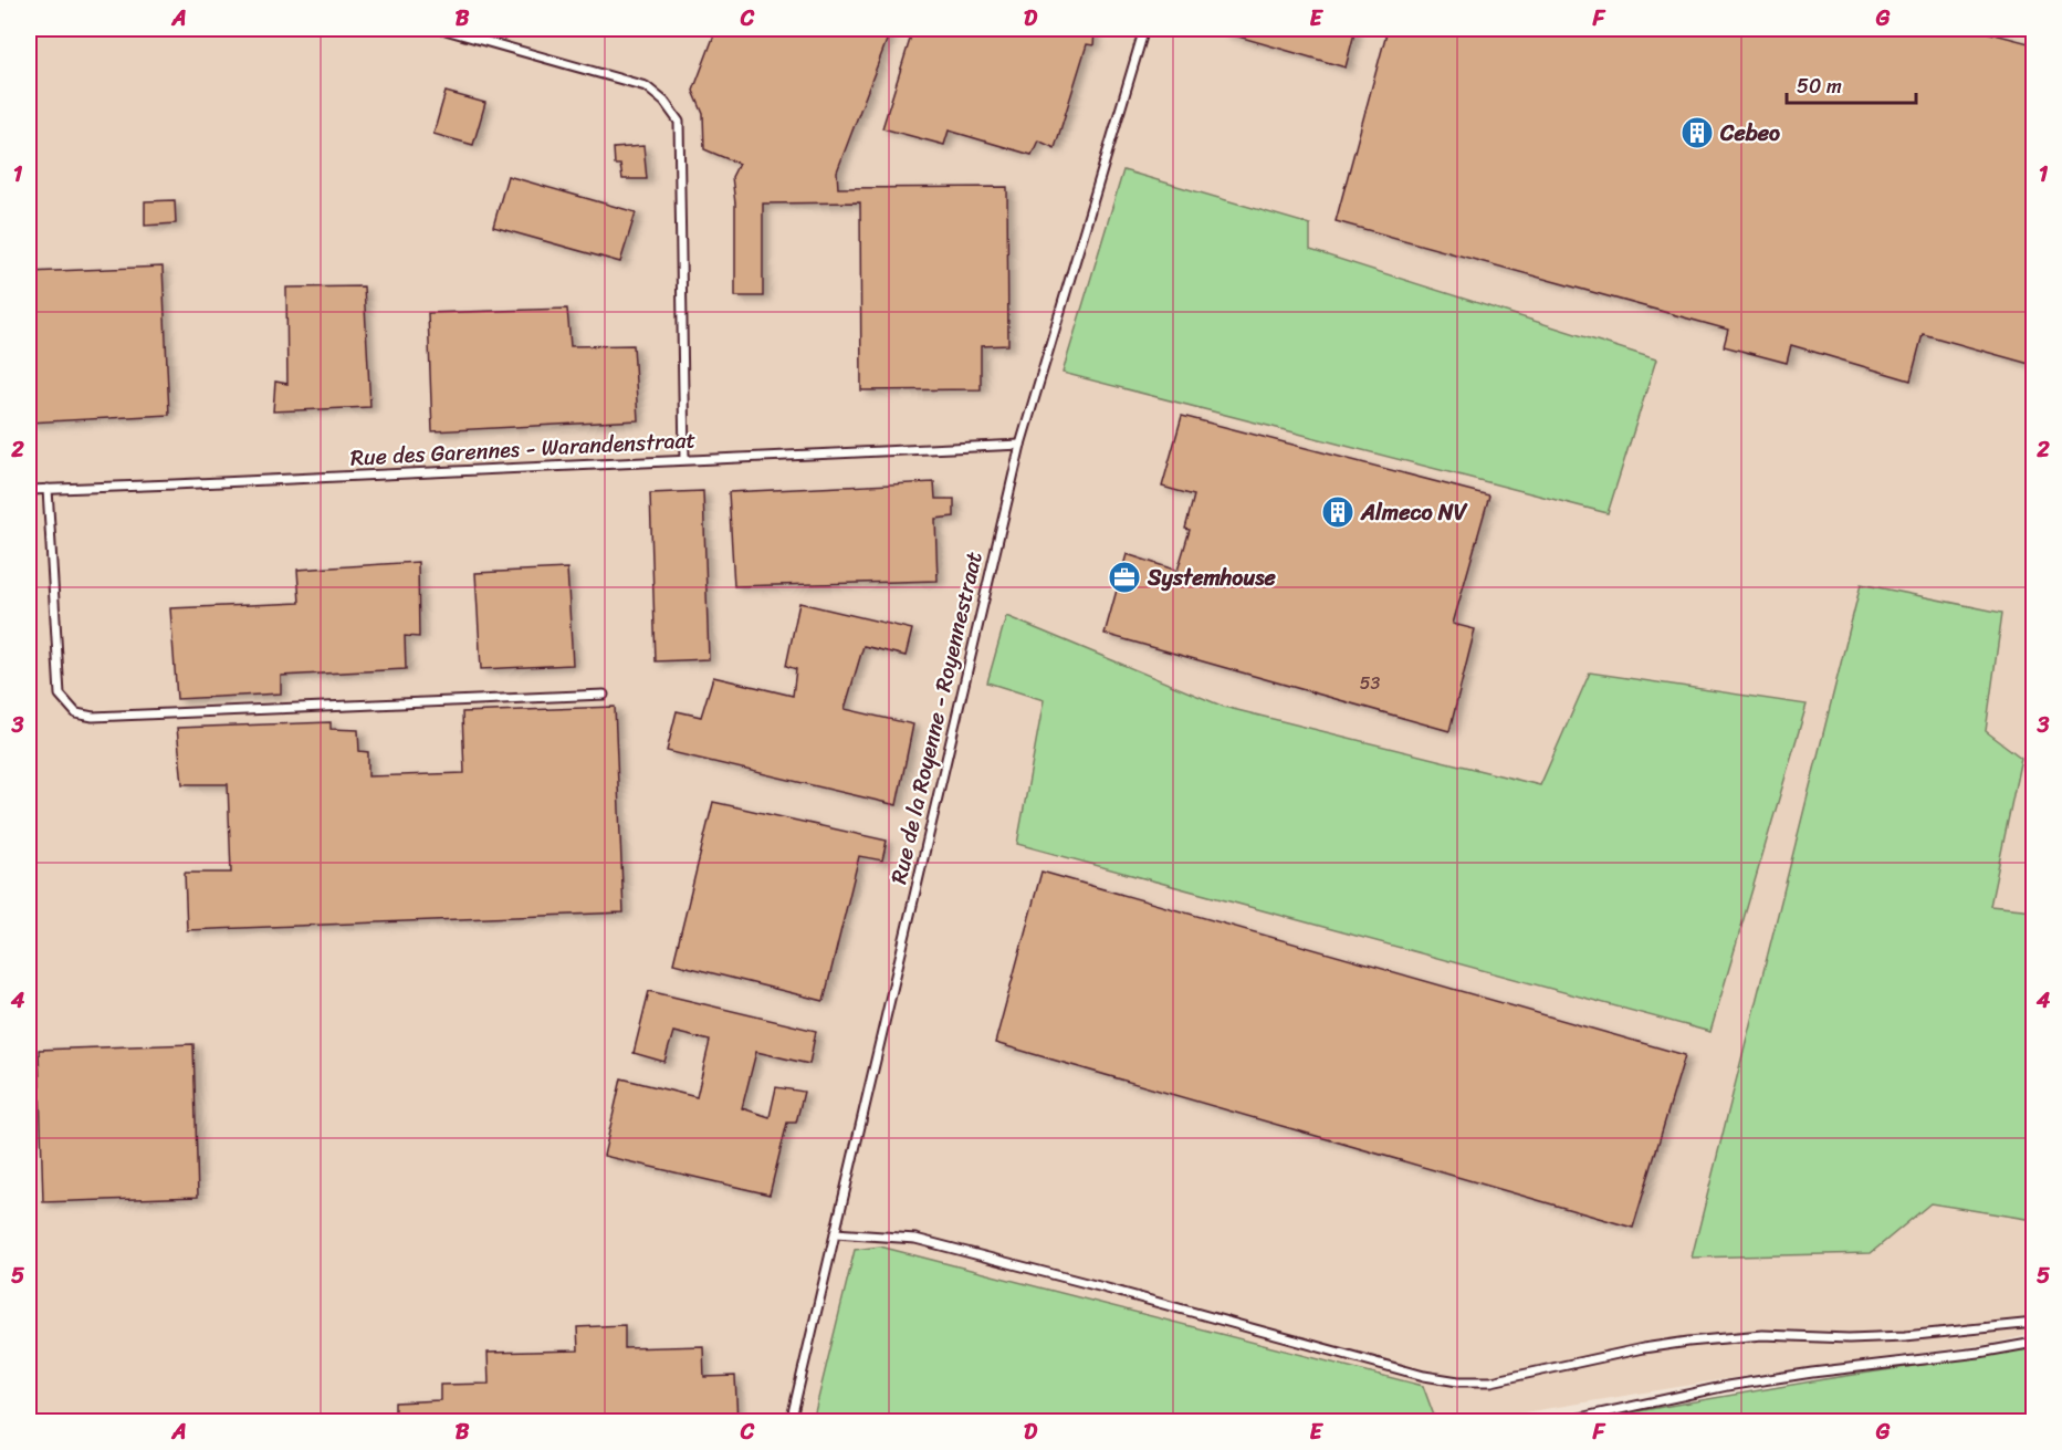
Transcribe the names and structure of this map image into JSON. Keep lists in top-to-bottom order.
{
  "streets": {
    "lane": ["Rue des Garennes - Warandenstraat", "Rue de la Royenne - Royennestraat"]
  },
  "crossings": [
    ["Rue des Garennes - Warandenstraat", "Rue de la Royenne - Royennestraat"]
  ],
  "places": {
    "building": ["Cebeo", "Almeco NV"],
    "office": ["Systemhouse"]
  },
  "house_numbers": ["53"],
  "scale_bar": "50 m",
  "grid": {
    "columns": [
      "A",
      "B",
      "C",
      "D",
      "E",
      "F",
      "G"
    ],
    "rows": [
      "1",
      "2",
      "3",
      "4",
      "5"
    ]
  }
}
